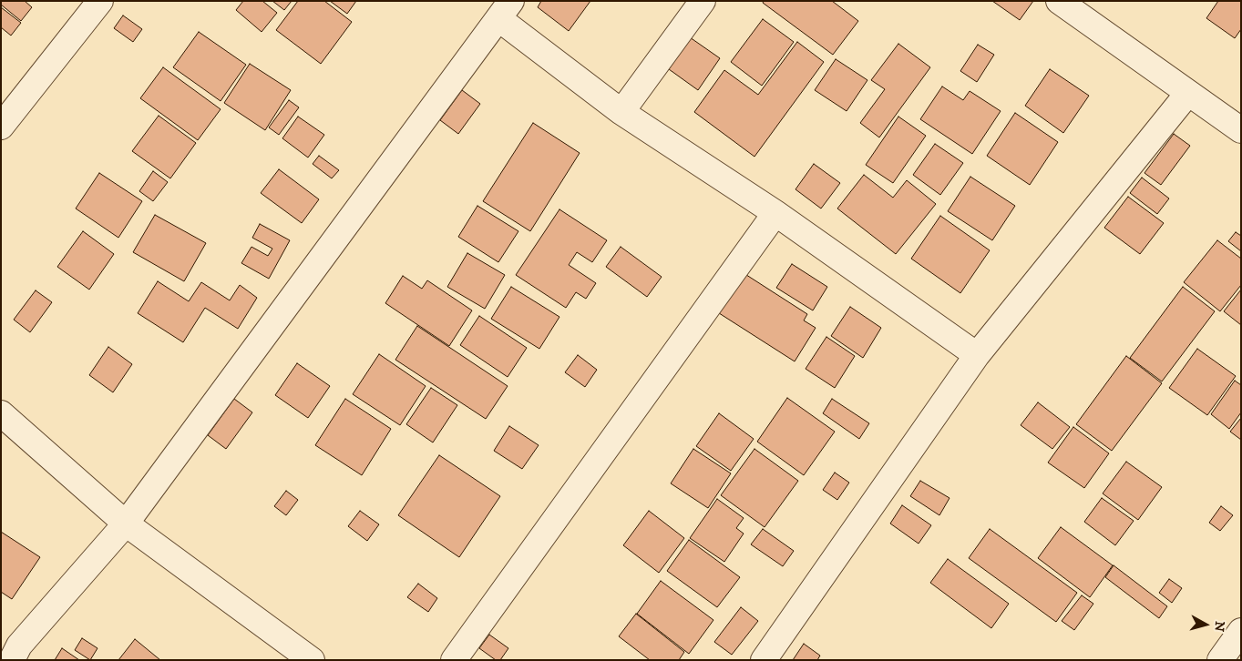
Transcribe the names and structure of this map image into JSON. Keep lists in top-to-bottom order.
{
  "north": "right"
}
